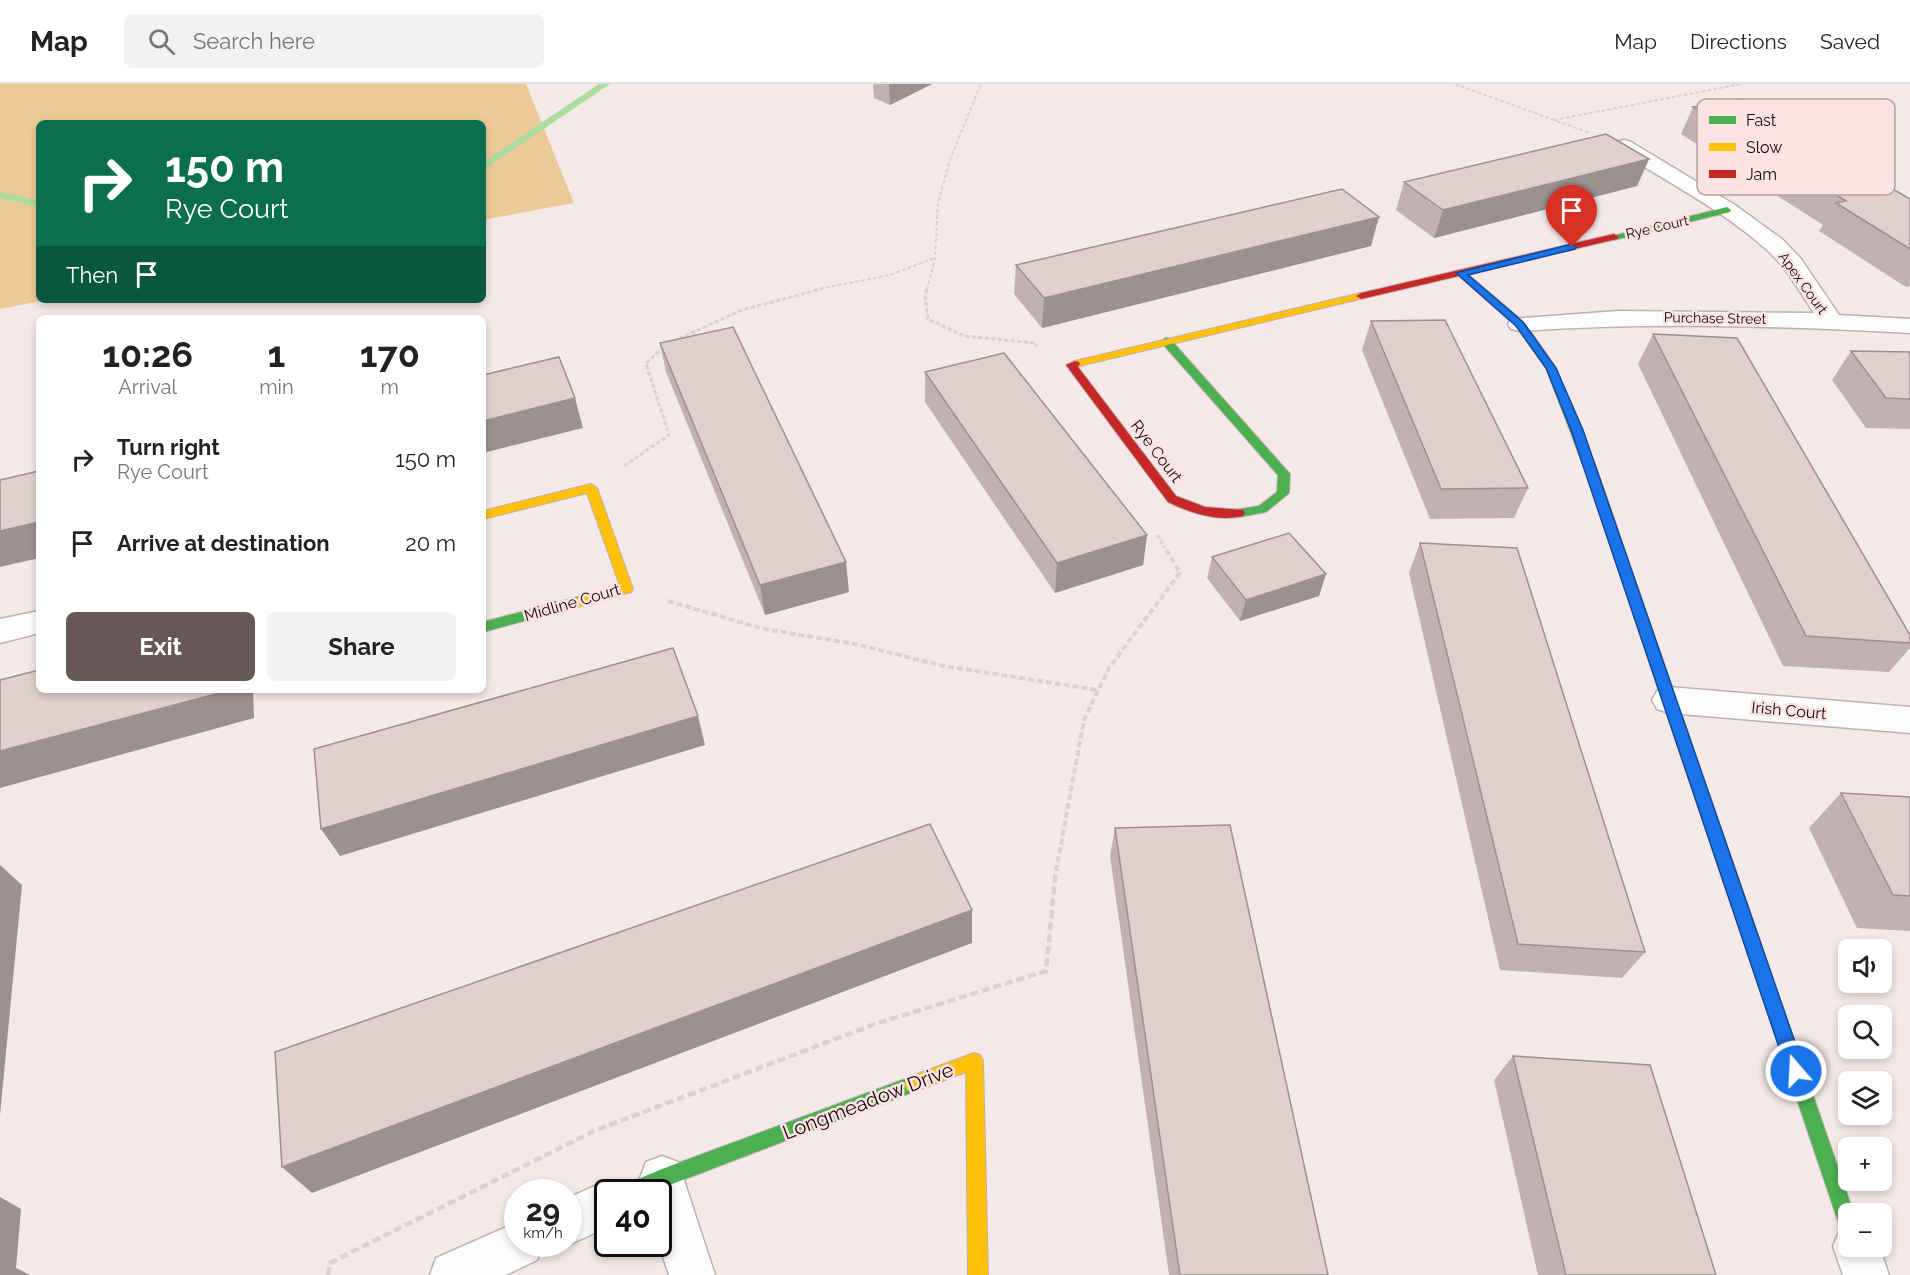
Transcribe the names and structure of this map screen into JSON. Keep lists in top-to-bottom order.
{
  "streets": {
    "street": [
      "Rye Court",
      "Apex Court",
      "Purchase Street",
      "Midline Court",
      "Irish Court",
      "Longmeadow Drive"
    ]
  },
  "crossings": [
    ["Rye Court", "Apex Court"],
    ["Apex Court", "Purchase Street"]
  ],
  "legend": ["Fast", "Slow", "Jam"],
  "page": {
    "header": "Map",
    "search": "Search here",
    "nav": ["Map", "Directions", "Saved"],
    "turn": ["150 m", "Rye Court"],
    "then": "Then",
    "eta": [
      "10:26",
      "Arrival",
      "1",
      "min",
      "170",
      "m"
    ],
    "list": [
      {
        "name": "Turn right",
        "note": "Rye Court",
        "value": "150 m"
      },
      {
        "name": "Arrive at destination",
        "value": "20 m"
      }
    ],
    "buttons": ["Exit", "Share"],
    "map_buttons": ["+", "−"],
    "speed": "29 km/h",
    "limit": "40"
  }
}
